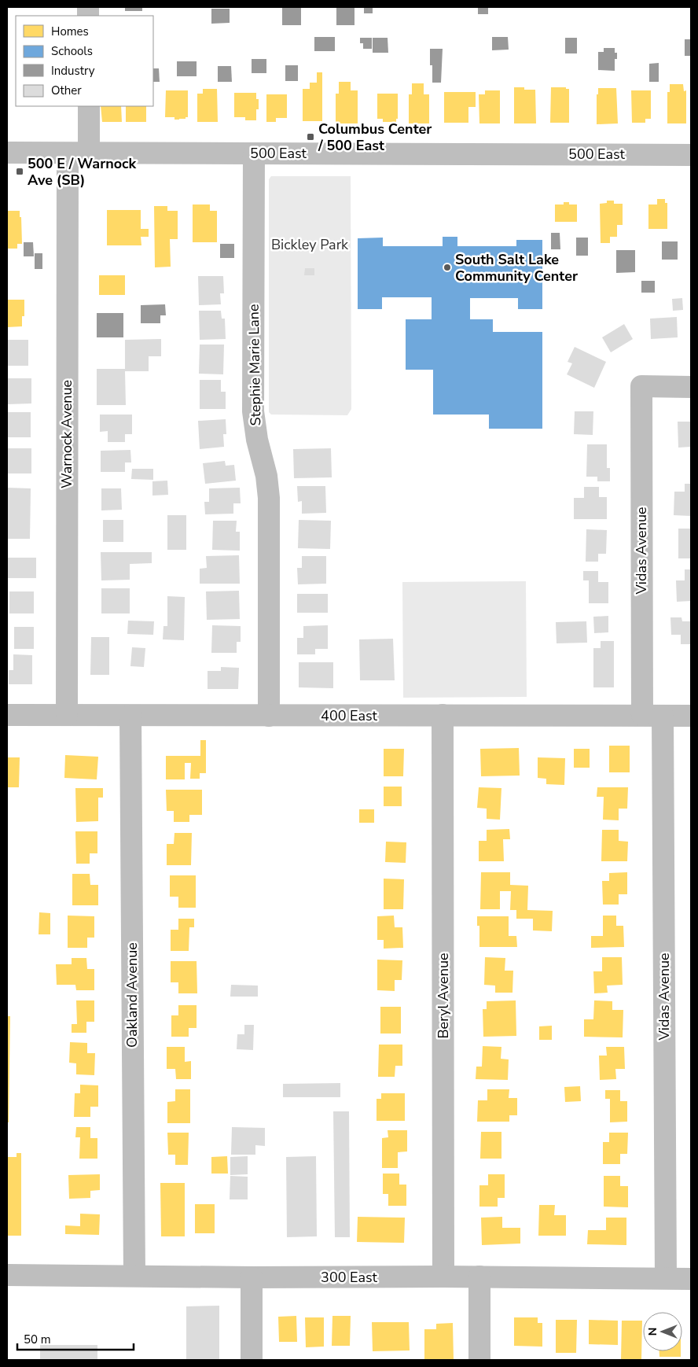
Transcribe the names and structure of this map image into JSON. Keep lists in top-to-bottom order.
{
  "streets": {
    "street": [
      "500 East",
      "Stephie Marie Lane",
      "Warnock Avenue",
      "Vidas Avenue",
      "400 East",
      "Oakland Avenue",
      "Beryl Avenue",
      "300 East"
    ]
  },
  "crossings": [
    ["500 East", "Stephie Marie Lane"],
    ["500 East", "Warnock Avenue"],
    ["Stephie Marie Lane", "400 East"],
    ["Warnock Avenue", "400 East"],
    ["Vidas Avenue", "400 East"],
    ["Vidas Avenue", "300 East"],
    ["400 East", "Oakland Avenue"],
    ["400 East", "Beryl Avenue"],
    ["Oakland Avenue", "300 East"],
    ["Beryl Avenue", "300 East"]
  ],
  "parks": ["Bickley Park"],
  "places": {
    "transit": ["Columbus Center / 500 East", "500 E / Warnock Ave (SB)"],
    "other": ["South Salt Lake Community Center"]
  },
  "legend": [
    "Homes",
    "Schools",
    "Industry",
    "Other"
  ],
  "scale_bar": "50 m",
  "north": "left"
}
